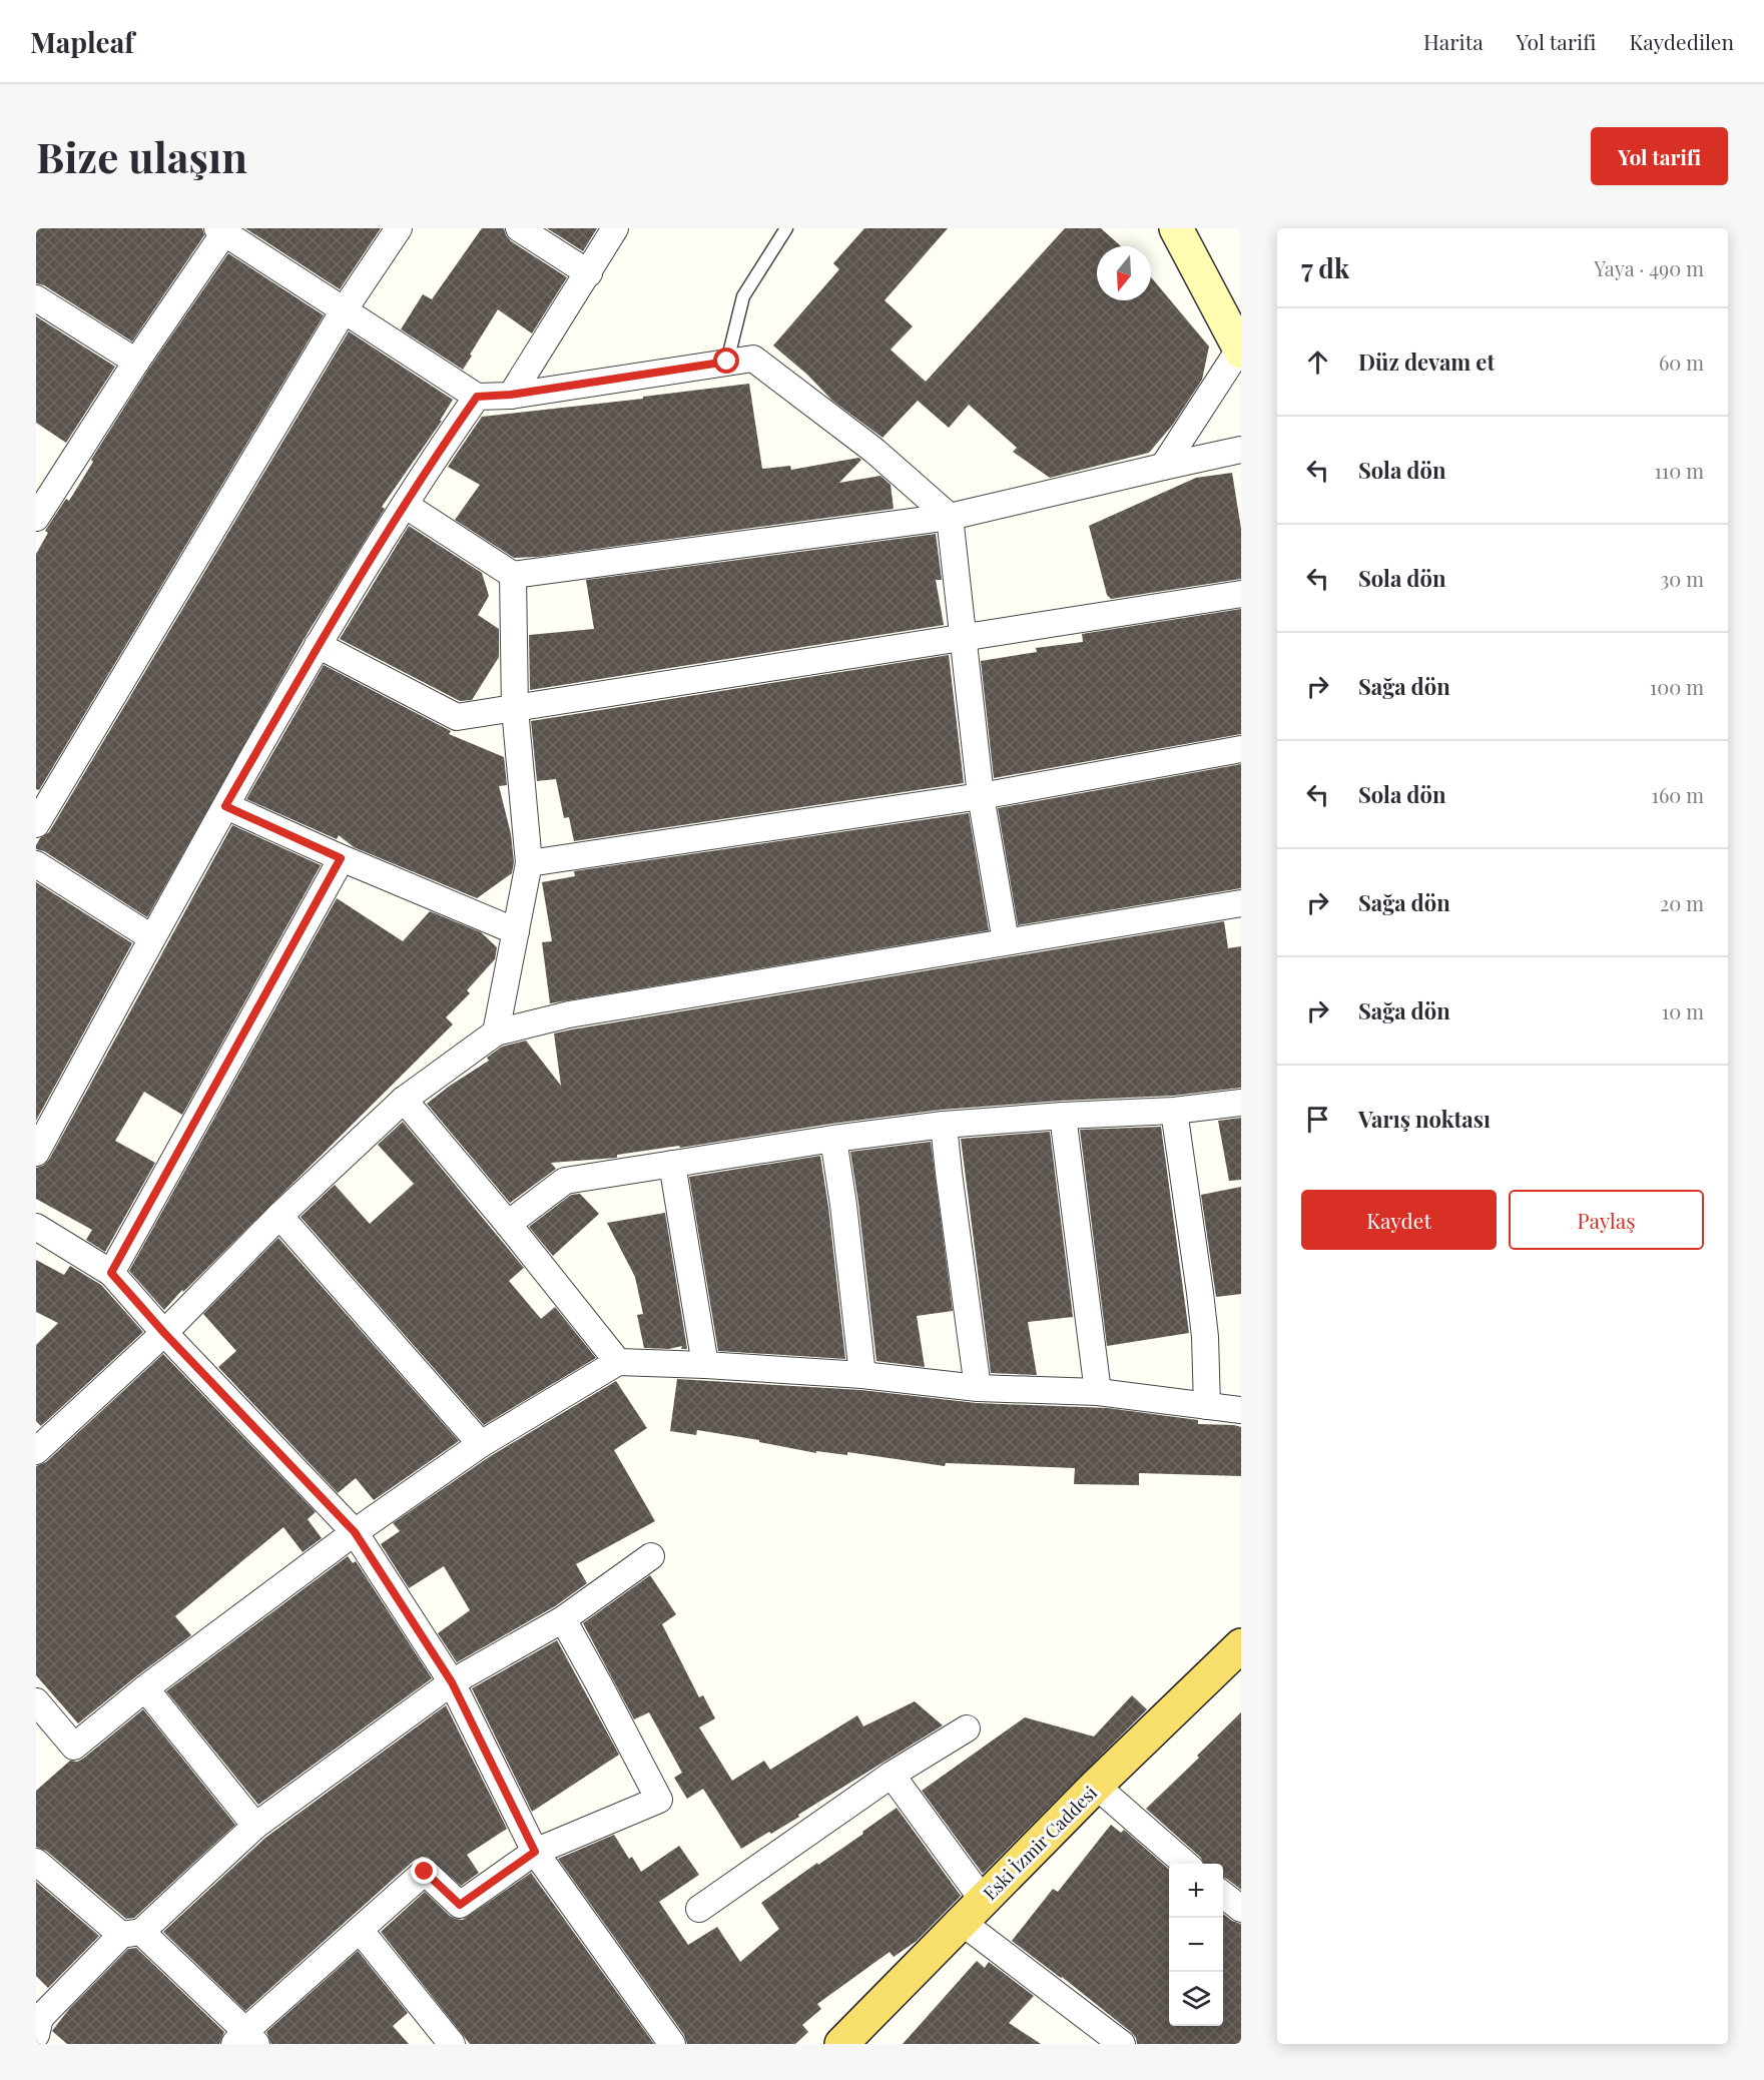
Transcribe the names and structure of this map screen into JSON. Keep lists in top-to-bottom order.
{
  "streets": {
    "main road": ["Eski İzmir Caddesi"]
  },
  "north": "bottom",
  "page": {
    "header": "Mapleaf",
    "nav": ["Harita", "Yol tarifi", "Kaydedilen"],
    "buttons": [
      "Yol tarifi",
      ["Kaydet", "Paylaş"]
    ],
    "title": "Bize ulaşın",
    "heading": ["7 dk", "Yaya · 490 m"],
    "list": [
      ["Düz devam et", "60 m"],
      ["Sola dön", "110 m"],
      ["Sola dön", "30 m"],
      ["Sağa dön", "100 m"],
      ["Sola dön", "160 m"],
      ["Sağa dön", "20 m"],
      ["Sağa dön", "10 m"],
      "Varış noktası"
    ],
    "map_buttons": ["+", "−"]
  }
}
